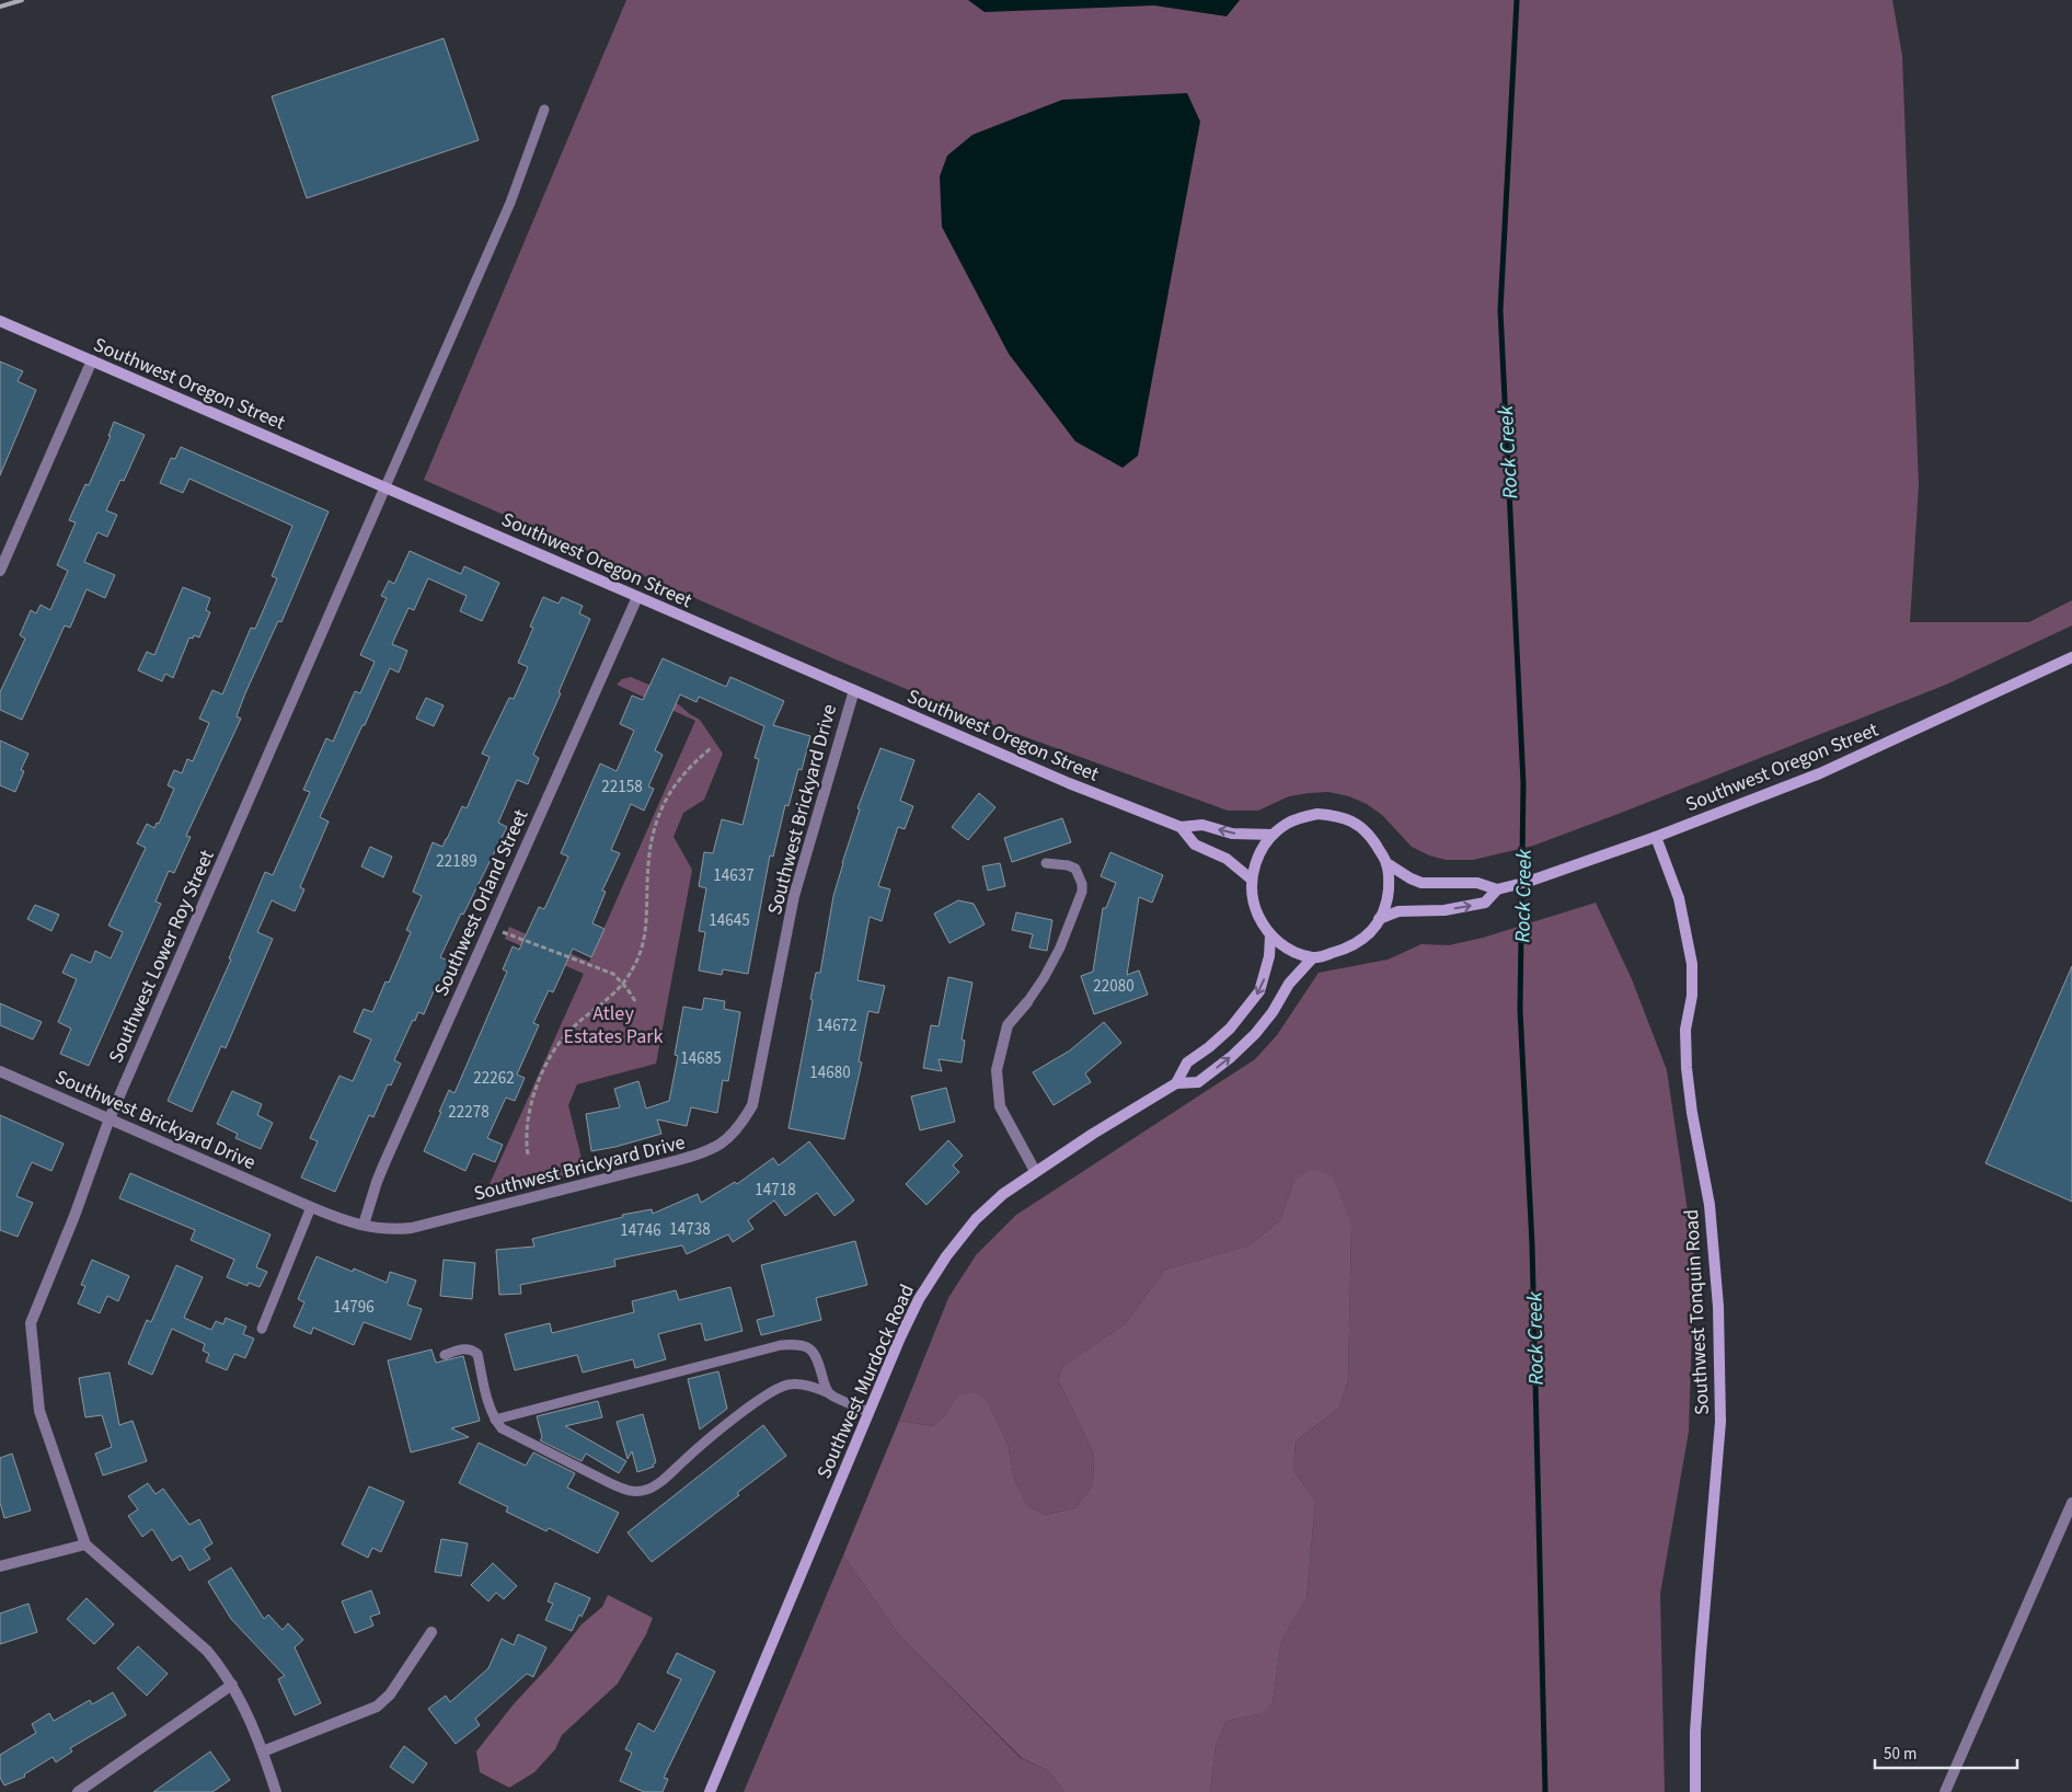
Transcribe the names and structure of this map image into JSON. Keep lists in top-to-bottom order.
{
  "streets": {
    "main road": ["Southwest Oregon Street", "Southwest Tonquin Road", "Southwest Murdock Road"],
    "street": ["Southwest Brickyard Drive", "Southwest Orland Street", "Southwest Lower Roy Street"]
  },
  "crossings": [
    ["Southwest Oregon Street", "Southwest Brickyard Drive"],
    ["Southwest Oregon Street", "Southwest Orland Street"],
    ["Southwest Oregon Street", "Southwest Lower Roy Street"],
    ["Southwest Oregon Street", "Southwest Tonquin Road"],
    ["Southwest Oregon Street", "Southwest Murdock Road"],
    ["Southwest Brickyard Drive", "Southwest Orland Street"],
    ["Southwest Brickyard Drive", "Southwest Lower Roy Street"]
  ],
  "water": ["Rock Creek"],
  "parks": ["Atley Estates Park"],
  "house_numbers": [
    "22158",
    "22189",
    "14637",
    "14645",
    "22080",
    "14672",
    "14685",
    "14680",
    "22262",
    "22278",
    "14718",
    "14738",
    "14746",
    "14796"
  ],
  "scale_bar": "50 m"
}
